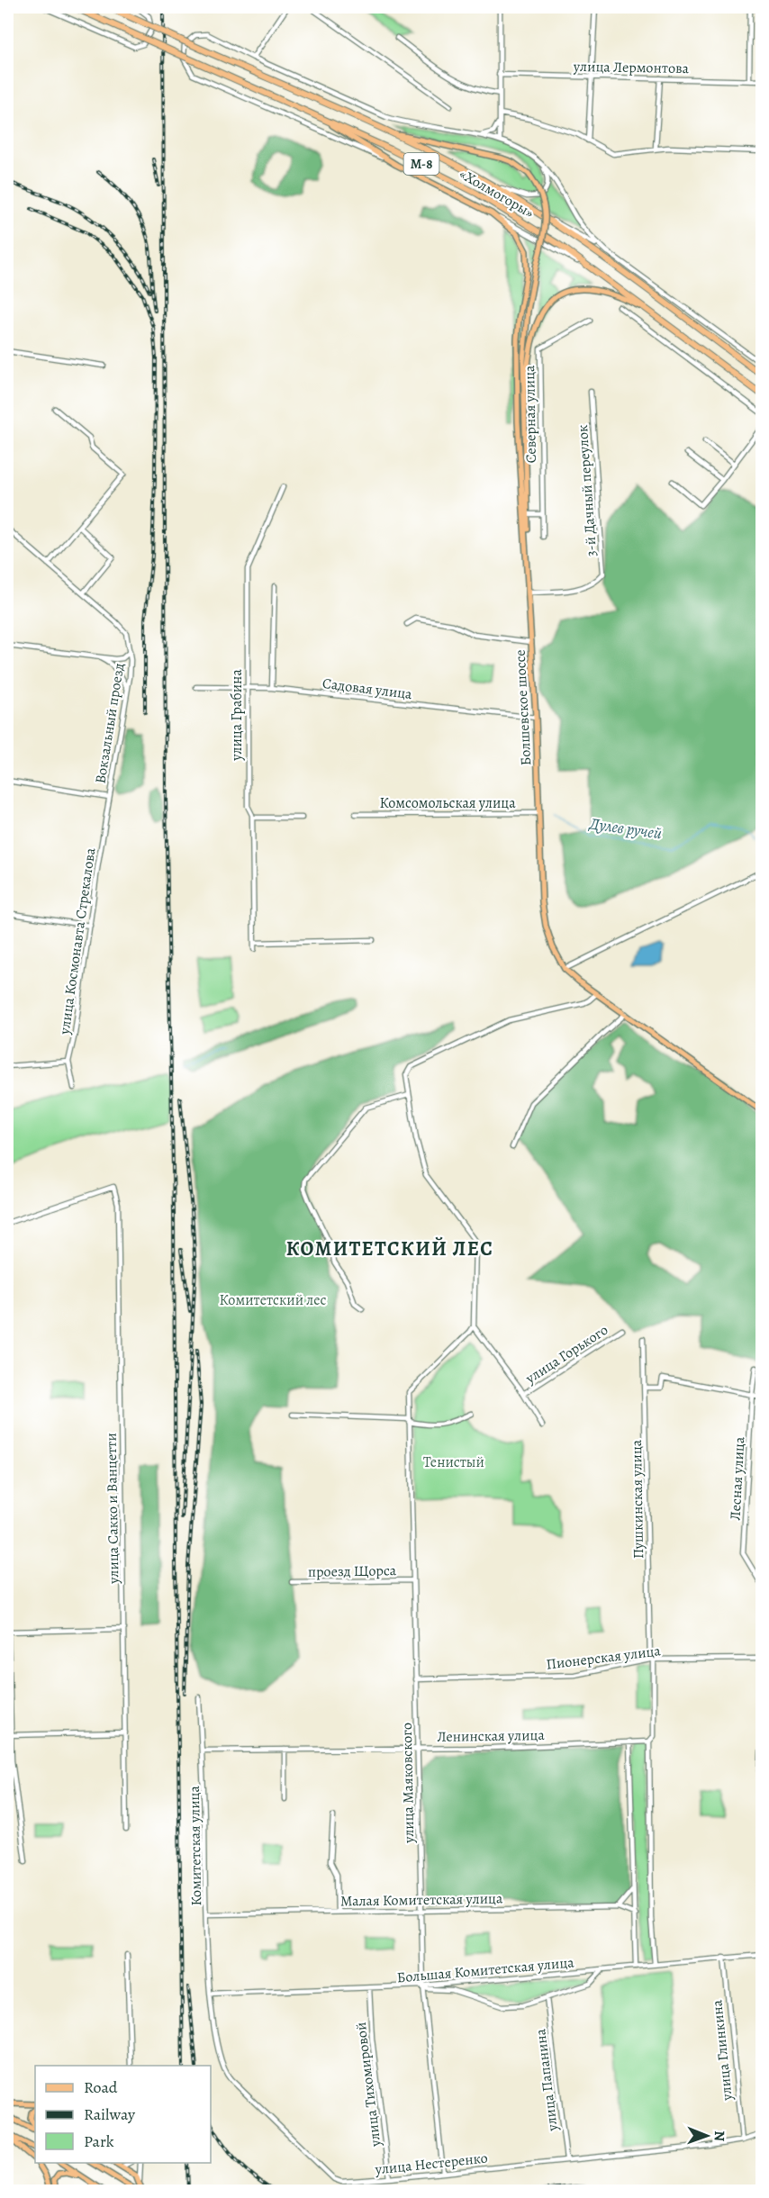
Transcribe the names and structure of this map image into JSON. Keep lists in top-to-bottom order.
{
  "streets": {
    "highway": ["М-8", "«Холмогоры»"],
    "main road": ["Болшевское шоссе"],
    "street": [
      "улица Лермонтова",
      "Северная улица",
      "3-й Дачный переулок",
      "Садовая улица",
      "улица Грабина",
      "Вокзальный проезд",
      "Комсомольская улица",
      "улица Космонавта Стрекалова",
      "улица Горького",
      "Лесная улица",
      "Пушкинская улица",
      "улица Сакко и Ванцетти",
      "проезд Щорса",
      "Пионерская улица",
      "Ленинская улица",
      "улица Маяковского",
      "Комитетская улица",
      "Малая Комитетская улица",
      "Большая Комитетская улица",
      "улица Глинкина",
      "улица Папанина",
      "улица Тихомировой",
      "улица Нестеренко"
    ]
  },
  "crossings": [
    ["«Холмогоры»", "Болшевское шоссе"],
    ["3-й Дачный переулок", "Болшевское шоссе"],
    ["Садовая улица", "Болшевское шоссе"],
    ["Садовая улица", "улица Грабина"],
    ["Болшевское шоссе", "Комсомольская улица"],
    ["Вокзальный проезд", "улица Космонавта Стрекалова"],
    ["Пушкинская улица", "Пионерская улица"],
    ["Пушкинская улица", "Ленинская улица"],
    ["Пушкинская улица", "Большая Комитетская улица"],
    ["проезд Щорса", "улица Маяковского"],
    ["Пионерская улица", "улица Маяковского"],
    ["Ленинская улица", "улица Маяковского"],
    ["Ленинская улица", "Комитетская улица"],
    ["улица Маяковского", "Малая Комитетская улица"],
    ["улица Маяковского", "Большая Комитетская улица"],
    ["улица Маяковского", "улица Нестеренко"],
    ["Комитетская улица", "Малая Комитетская улица"],
    ["Комитетская улица", "Большая Комитетская улица"],
    ["Комитетская улица", "улица Нестеренко"],
    ["Большая Комитетская улица", "улица Глинкина"],
    ["Большая Комитетская улица", "улица Тихомировой"],
    ["Большая Комитетская улица", "улица Нестеренко"],
    ["улица Глинкина", "улица Нестеренко"],
    ["улица Папанина", "улица Нестеренко"],
    ["улица Тихомировой", "улица Нестеренко"]
  ],
  "districts": ["КОМИТЕТСКИЙ ЛЕС"],
  "water": ["Дулев ручей"],
  "parks": ["Комитетский лес", "Тенистый"],
  "legend": ["Road", "Railway", "Park"],
  "north": "right"
}
